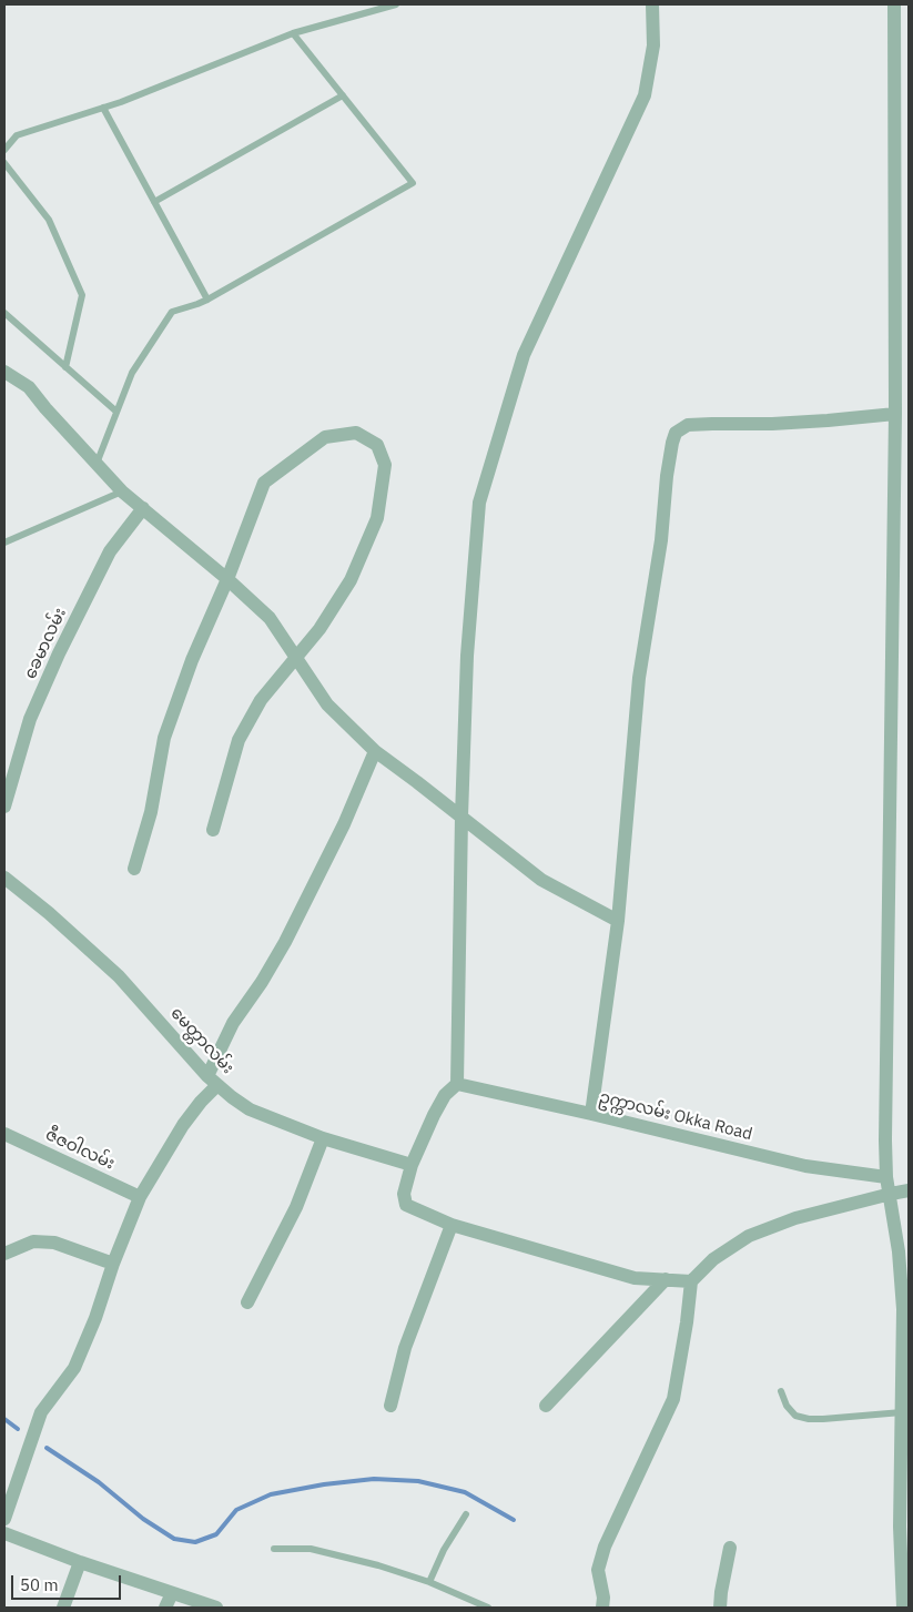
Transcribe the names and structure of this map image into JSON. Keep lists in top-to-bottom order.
{
  "streets": {
    "street": [
      "ခေမာလမ်း",
      "မေတ္တာလမ်း",
      "ဥက္ကာလမ်း Okka Road",
      "ဇီဇဝါလမ်း"
    ]
  },
  "scale_bar": "50 m"
}
